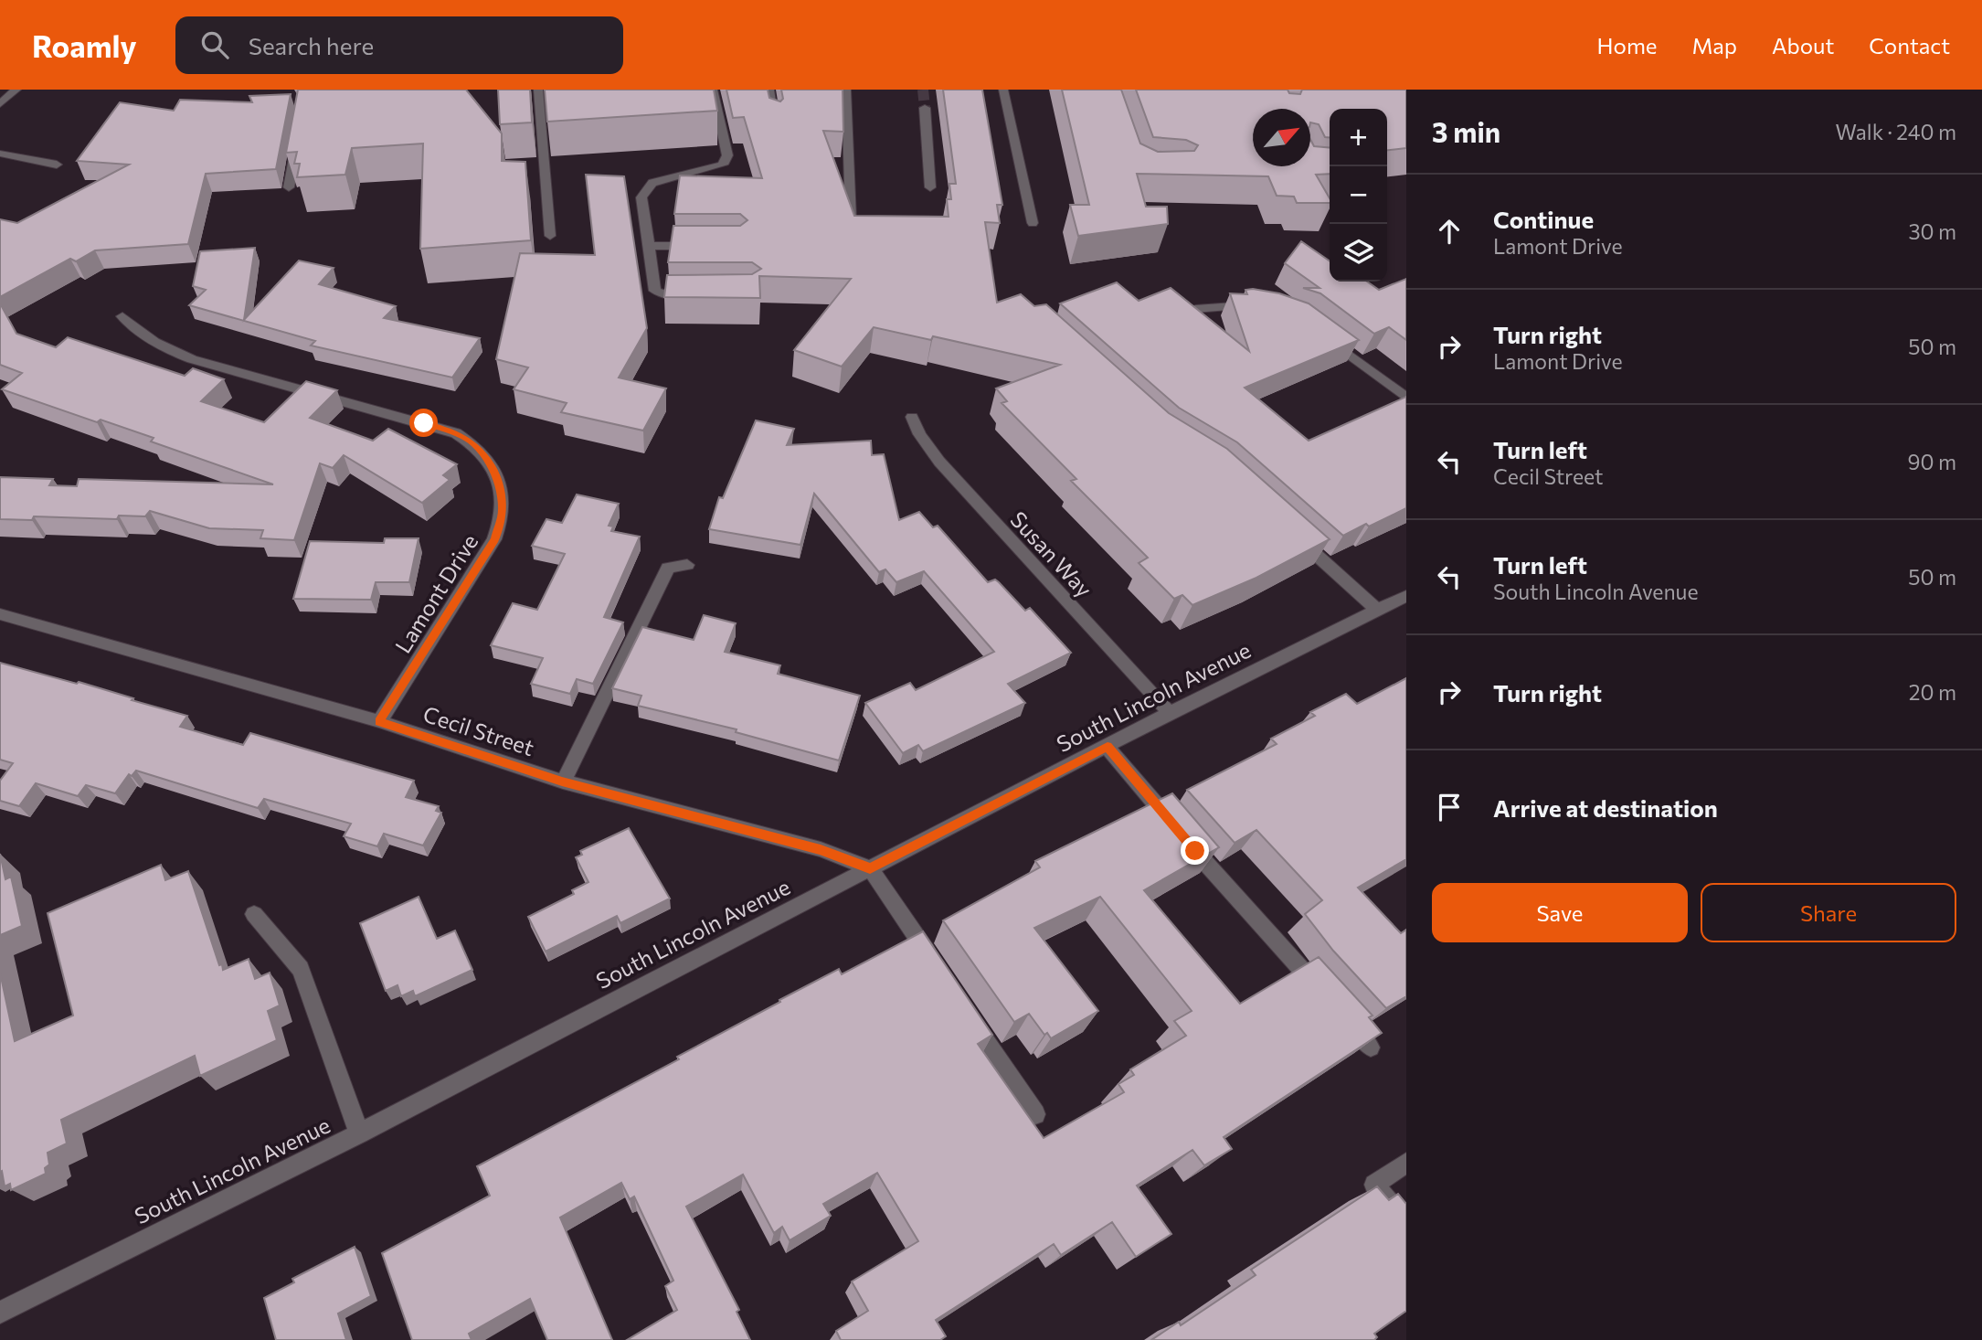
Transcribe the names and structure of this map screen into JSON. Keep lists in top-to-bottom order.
{
  "streets": {
    "street": [
      "Susan Way",
      "Lamont Drive",
      "South Lincoln Avenue",
      "Cecil Street"
    ]
  },
  "crossings": [
    ["Susan Way", "South Lincoln Avenue"],
    ["Lamont Drive", "Cecil Street"],
    ["South Lincoln Avenue", "Cecil Street"]
  ],
  "north": "top right",
  "page": {
    "header": "Roamly",
    "search": "Search here",
    "nav": [
      "Home",
      "Map",
      "About",
      "Contact"
    ],
    "heading": ["3 min", "Walk · 240 m"],
    "map_buttons": ["+", "−"],
    "list": [
      ["Continue", "Lamont Drive", "30 m"],
      ["Turn right", "Lamont Drive", "50 m"],
      ["Turn left", "Cecil Street", "90 m"],
      ["Turn left", "South Lincoln Avenue", "50 m"],
      ["Turn right", "20 m"],
      "Arrive at destination"
    ],
    "buttons": ["Save", "Share"]
  }
}
